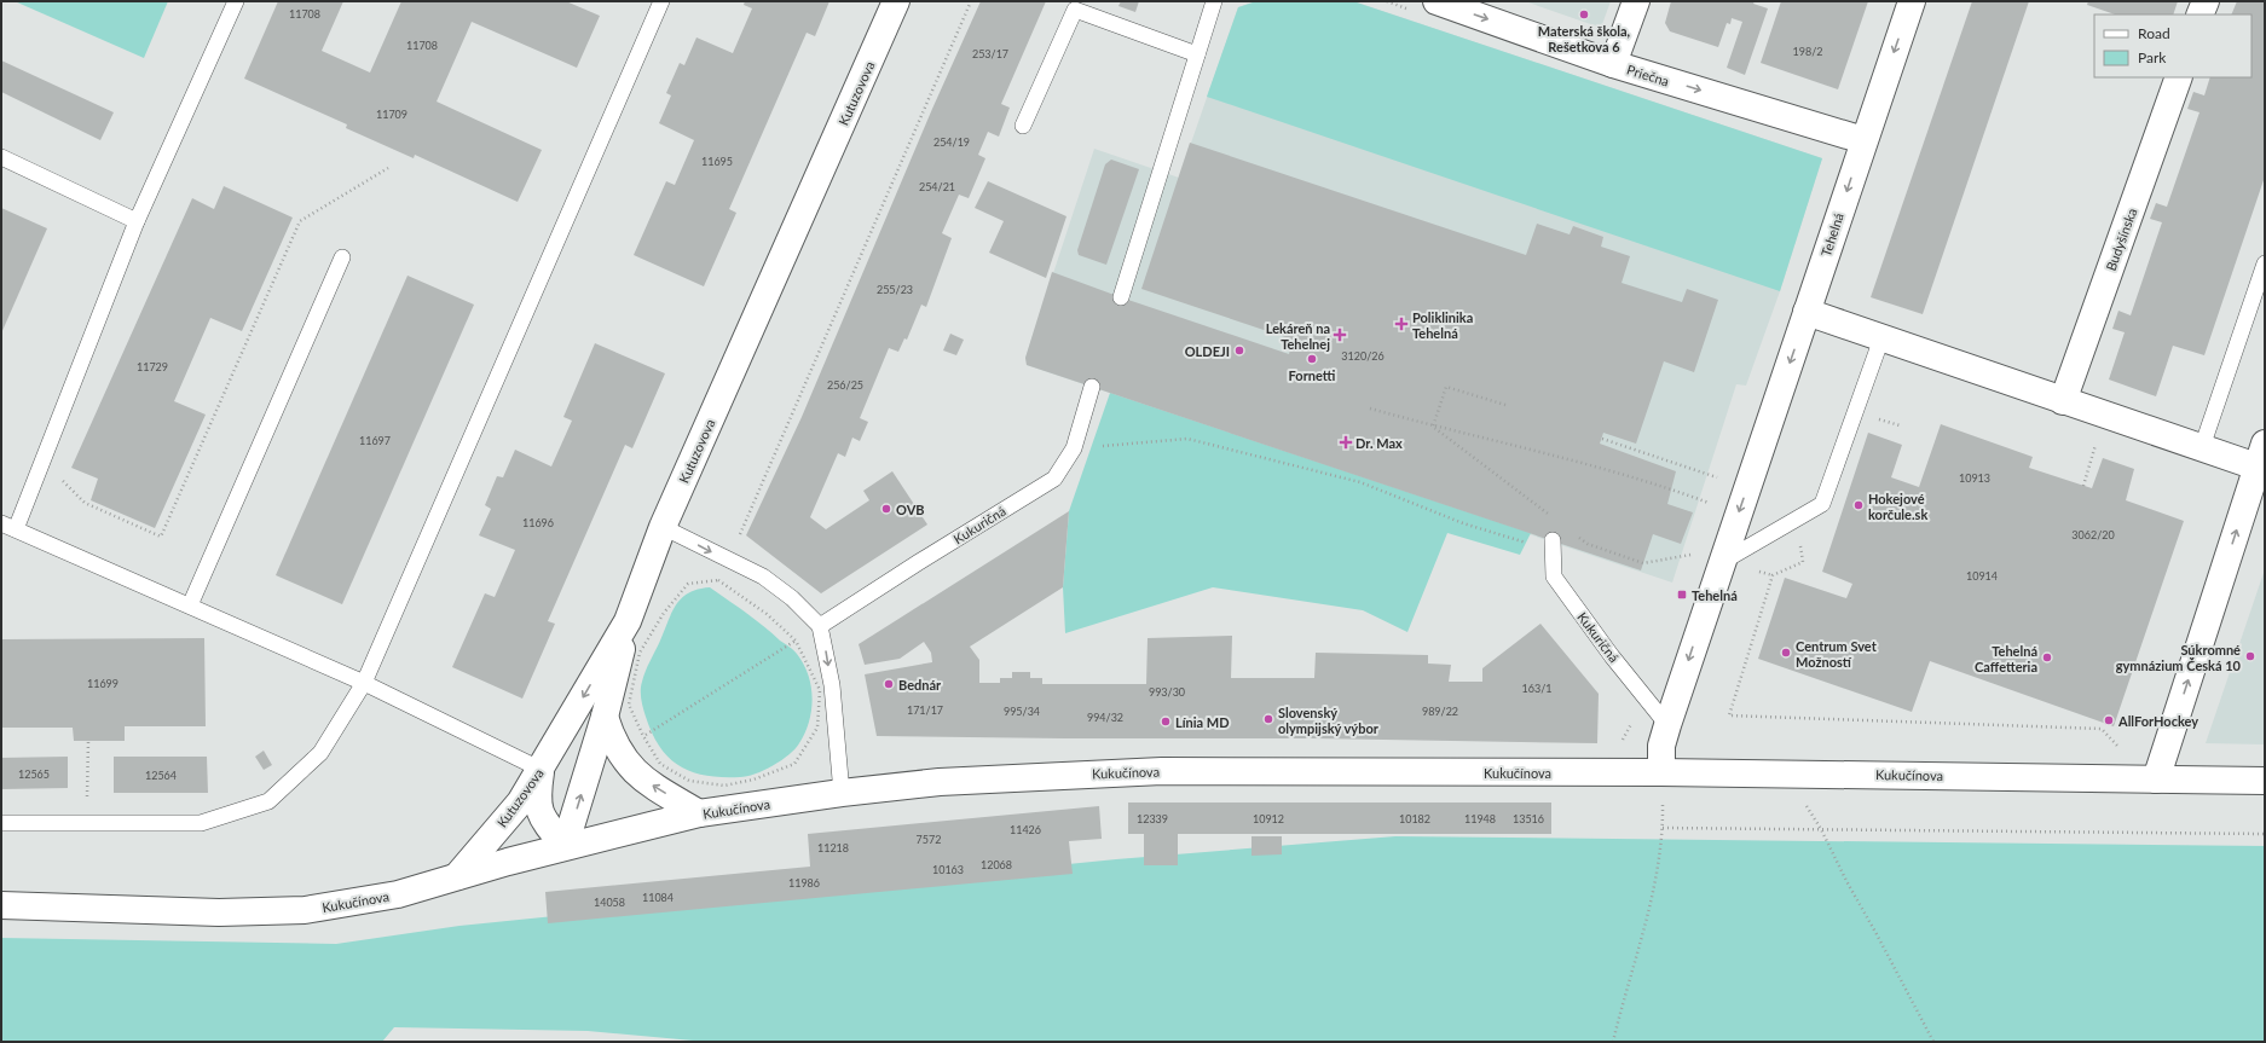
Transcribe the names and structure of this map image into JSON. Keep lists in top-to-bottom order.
{
  "streets": {
    "street": [
      "Priečna",
      "Kutuzovova",
      "Tehelná",
      "Budyšínska",
      "Kukučínova"
    ],
    "lane": ["Kukuričná"]
  },
  "crossings": [
    ["Priečna", "Tehelná"],
    ["Kutuzovova", "Kukučínova"],
    ["Tehelná", "Kukuričná"],
    ["Tehelná", "Kukučínova"]
  ],
  "one_way": ["Priečna", "Tehelná"],
  "places": {
    "other": [
      "Materská škola, Rešetkova 6",
      "OLDEJI",
      "Fornetti",
      "Hokejové korčule.sk",
      "OVB",
      "Centrum Svet Možností",
      "Súkromné gymnázium Česká 10",
      "Tehelná Caffetteria",
      "Bednár",
      "Slovenský olympijský výbor",
      "AllForHockey",
      "Línia MD"
    ],
    "health": ["Poliklinika Tehelná", "Lekáreň na Tehelnej", "Dr. Max"],
    "transit": ["Tehelná"]
  },
  "house_numbers": [
    "11708",
    "11708",
    "198/2",
    "253/17",
    "11709",
    "254/19",
    "11695",
    "254/21",
    "255/23",
    "3120/26",
    "11729",
    "256/25",
    "11697",
    "10913",
    "11696",
    "3062/20",
    "10914",
    "11699",
    "163/1",
    "993/30",
    "171/17",
    "995/34",
    "989/22",
    "994/32",
    "12565",
    "12564",
    "12339",
    "10912",
    "10182",
    "11948",
    "13516",
    "11426",
    "7572",
    "11218",
    "12068",
    "10163",
    "11986",
    "11084",
    "14058"
  ],
  "legend": ["Road", "Park"]
}
